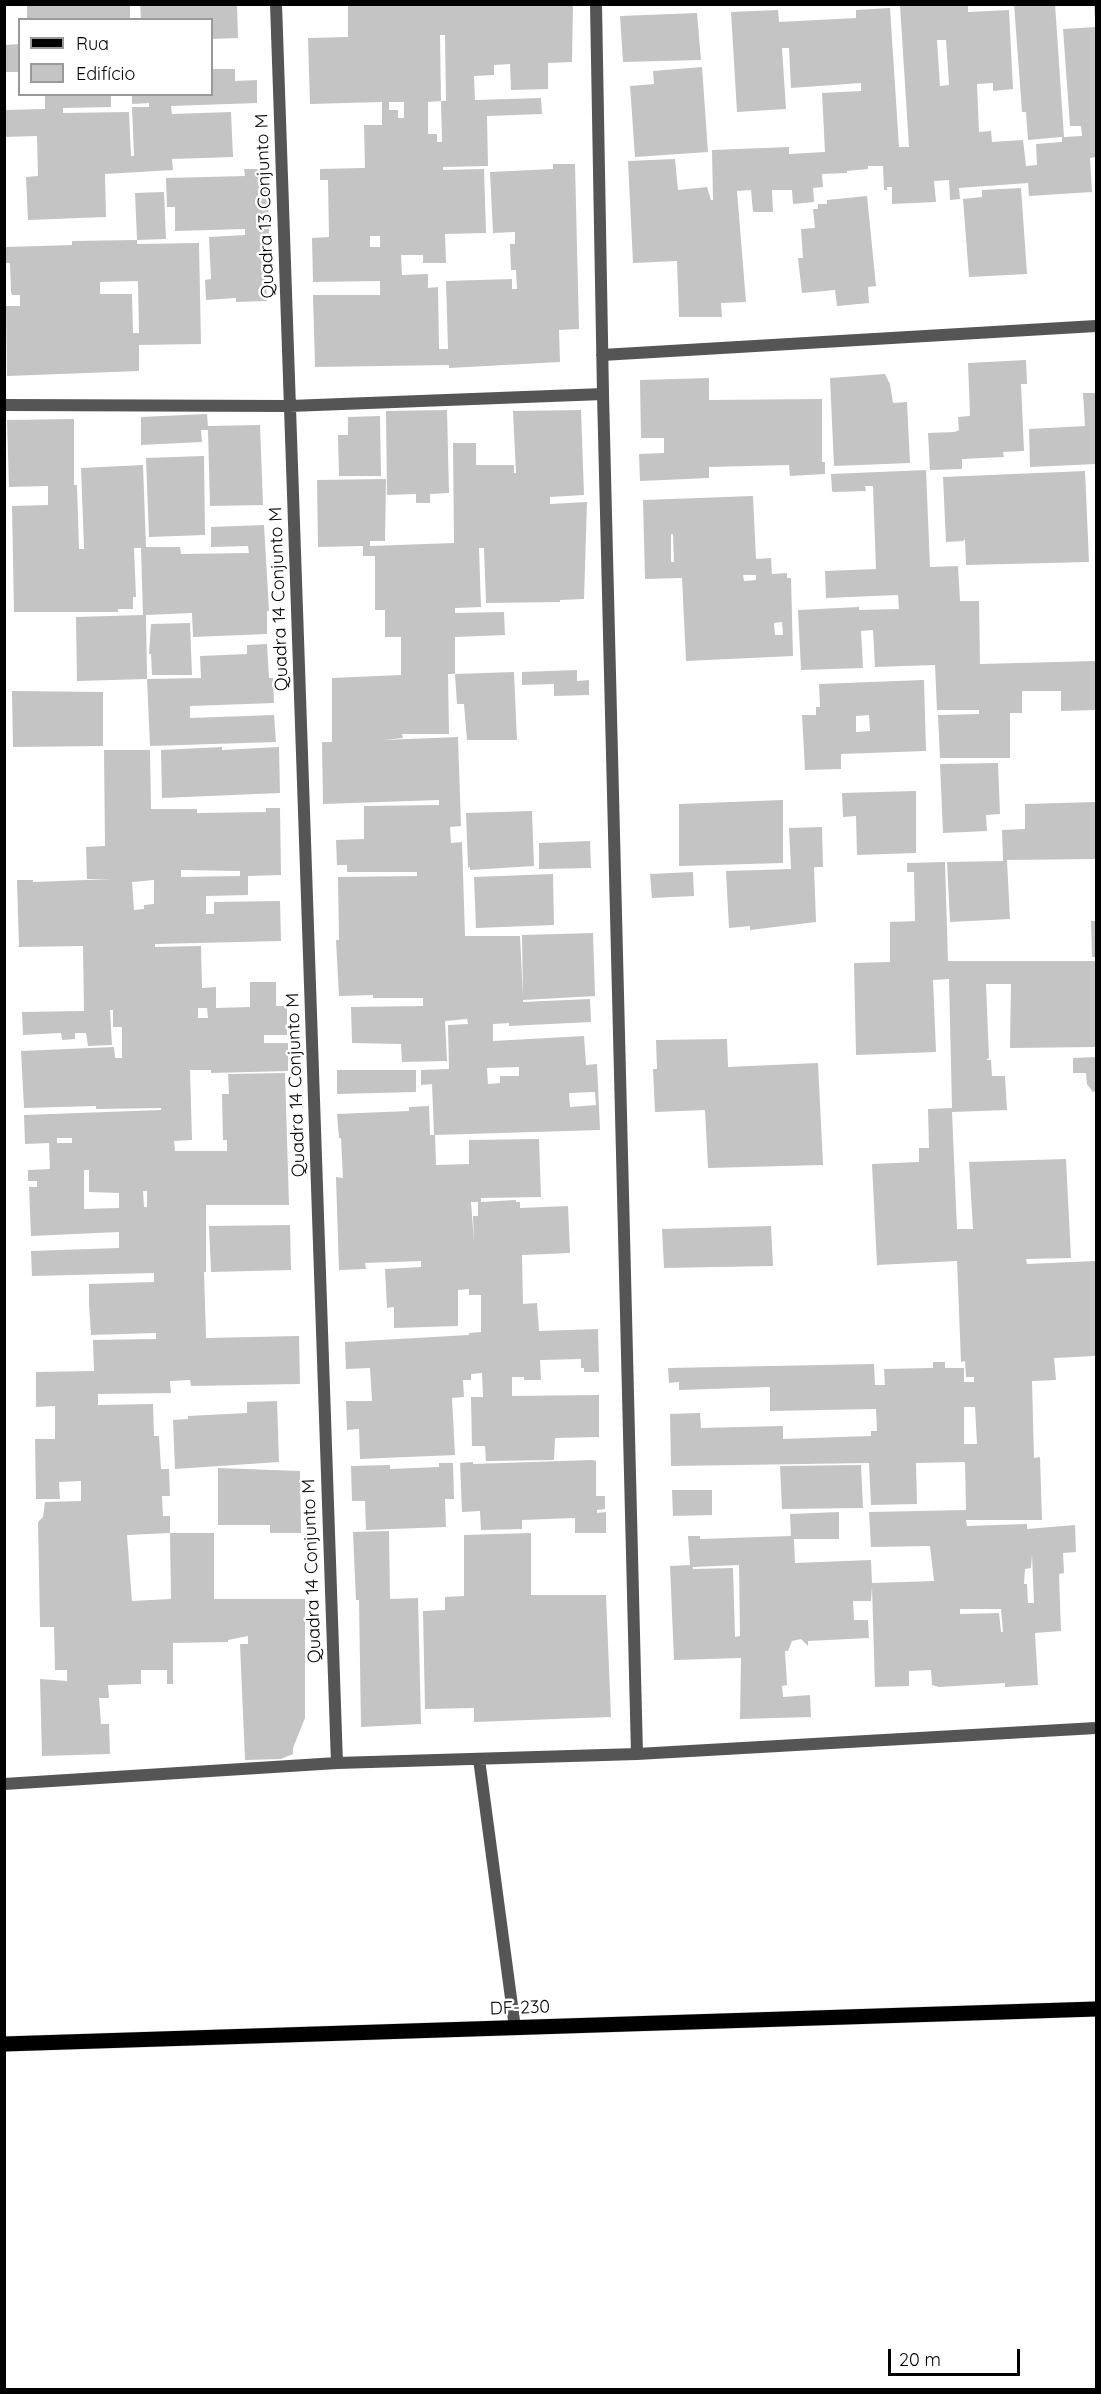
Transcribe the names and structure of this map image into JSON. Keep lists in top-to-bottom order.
{
  "streets": {
    "main road": ["DF-230"],
    "street": ["Quadra 13 Conjunto M", "Quadra 14 Conjunto M"]
  },
  "crossings": [
    ["Quadra 13 Conjunto M", "Quadra 14 Conjunto M"]
  ],
  "legend": ["Rua", "Edifício"],
  "scale_bar": "20 m"
}
